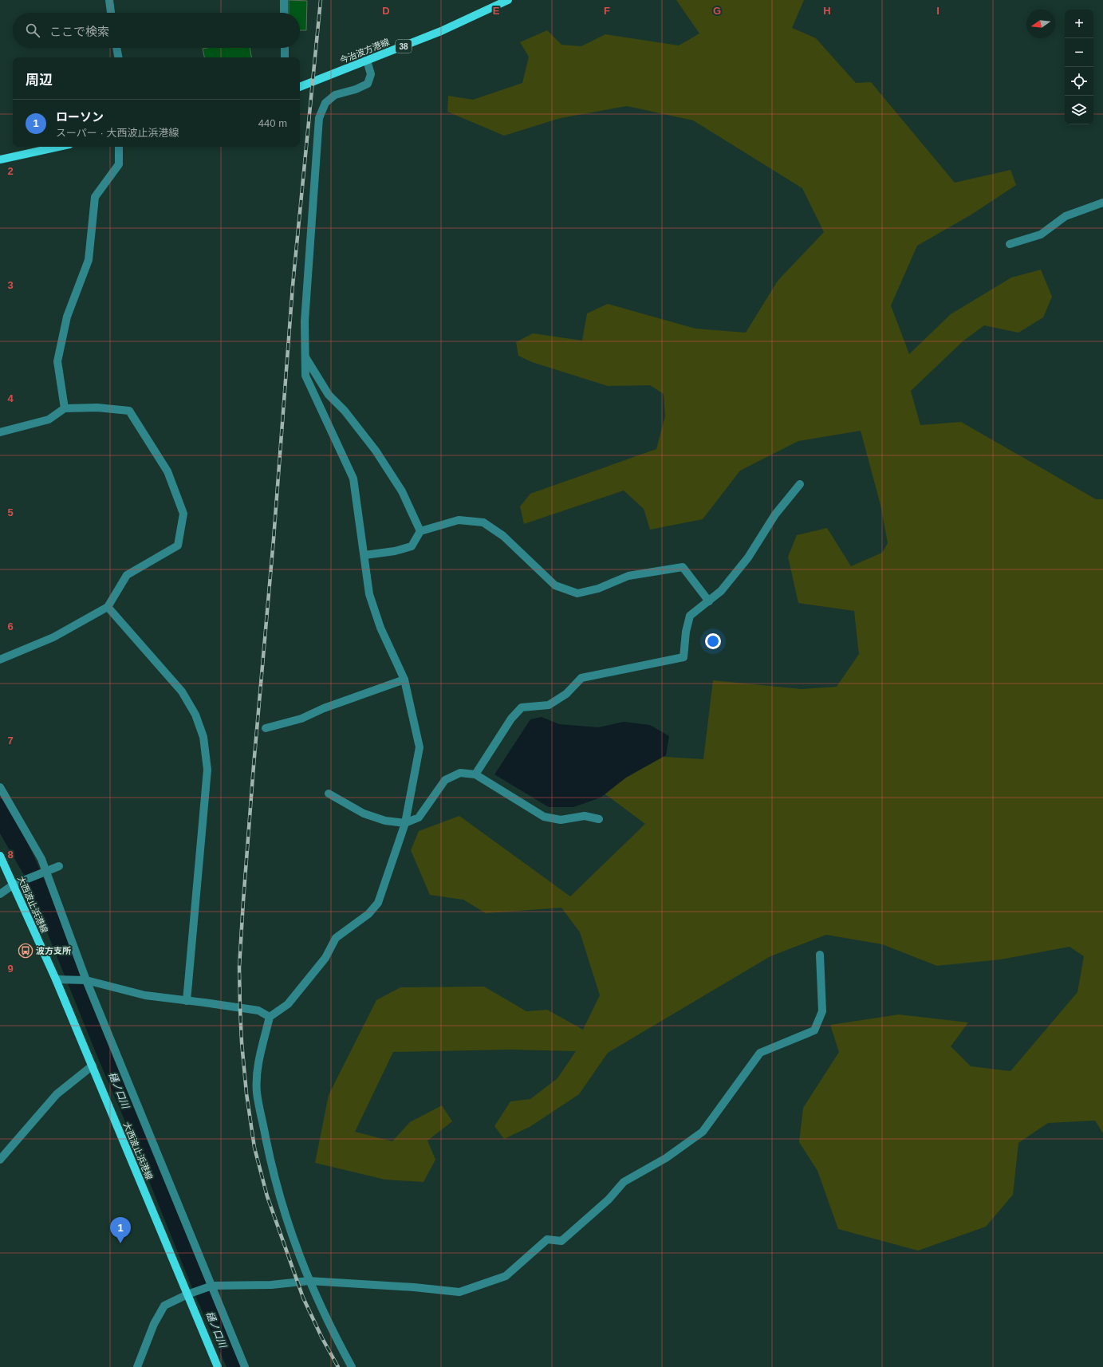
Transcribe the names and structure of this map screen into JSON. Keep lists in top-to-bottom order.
{
  "streets": {
    "main road": ["38", "今治波方港線", "大西波止浜港線"]
  },
  "water": ["樋ノ口川"],
  "places": {
    "bus stop": ["波方支所"]
  },
  "north": "left",
  "page": {
    "map_buttons": ["+", "−"],
    "search": "ここで検索",
    "heading": "周辺",
    "list": [
      {
        "mark": "1",
        "name": "ローソン",
        "note": "スーパー · 大西波止浜港線",
        "value": "440 m"
      }
    ],
    "pins": "1"
  },
  "grid": {
    "columns": [
      "D",
      "E",
      "F",
      "G",
      "H",
      "I"
    ],
    "rows": [
      "2",
      "3",
      "4",
      "5",
      "6",
      "7",
      "8",
      "9"
    ]
  }
}
